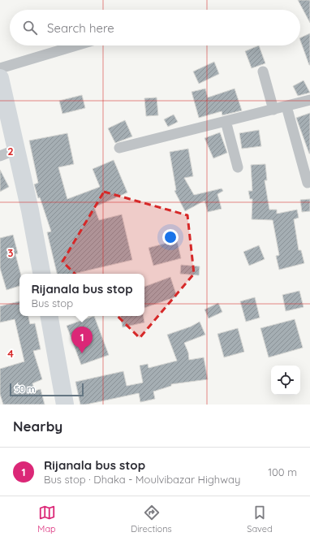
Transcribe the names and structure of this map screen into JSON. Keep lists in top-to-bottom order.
{
  "scale_bar": "50 m",
  "page": {
    "search": "Search here",
    "popup": ["Rijanala bus stop", "Bus stop"],
    "pins": "1",
    "scale": "50 m",
    "heading": "Nearby",
    "list": [
      {
        "mark": "1",
        "name": "Rijanala bus stop",
        "note": "Bus stop · Dhaka - Moulvibazar Highway",
        "value": "100 m"
      }
    ],
    "nav": ["Map", "Directions", "Saved"]
  },
  "grid": {
    "rows": ["2", "3", "4"]
  }
}
